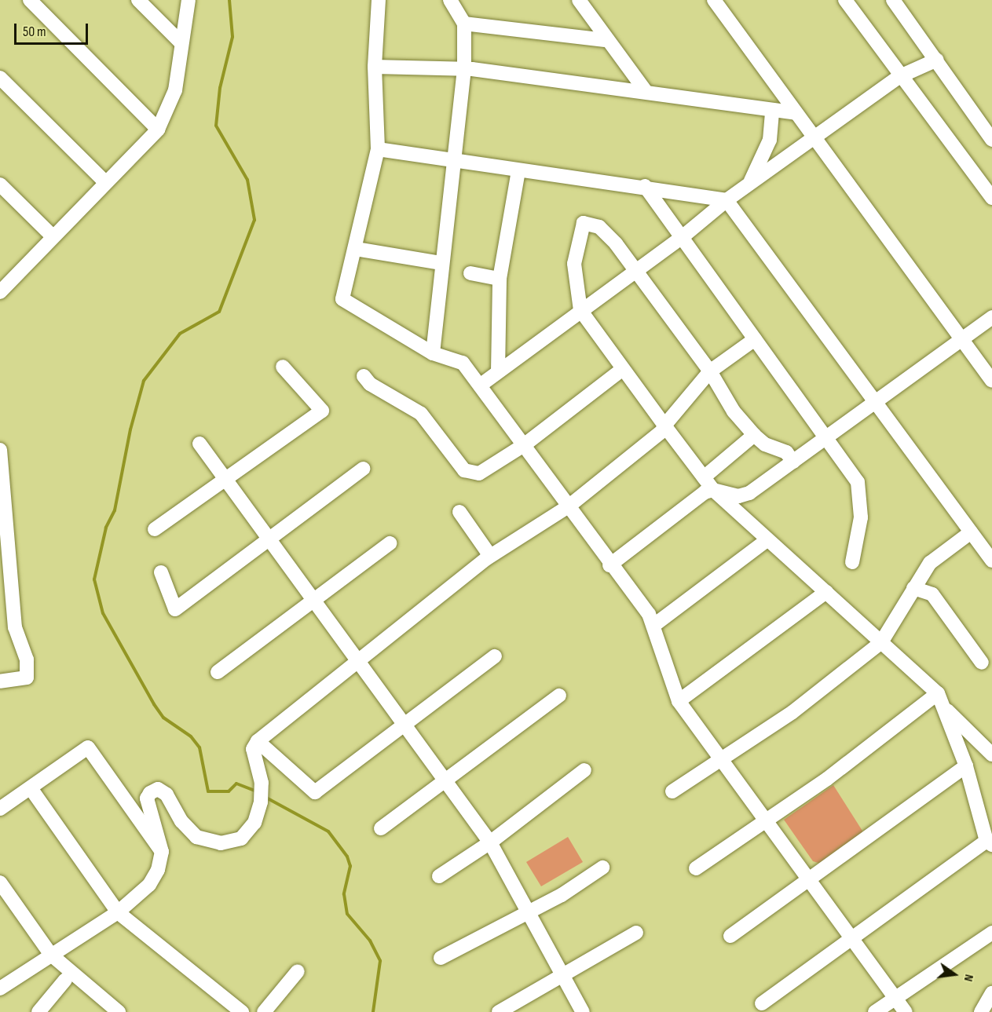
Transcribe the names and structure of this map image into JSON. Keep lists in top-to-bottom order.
{
  "scale_bar": "50 m",
  "north": "right"
}
